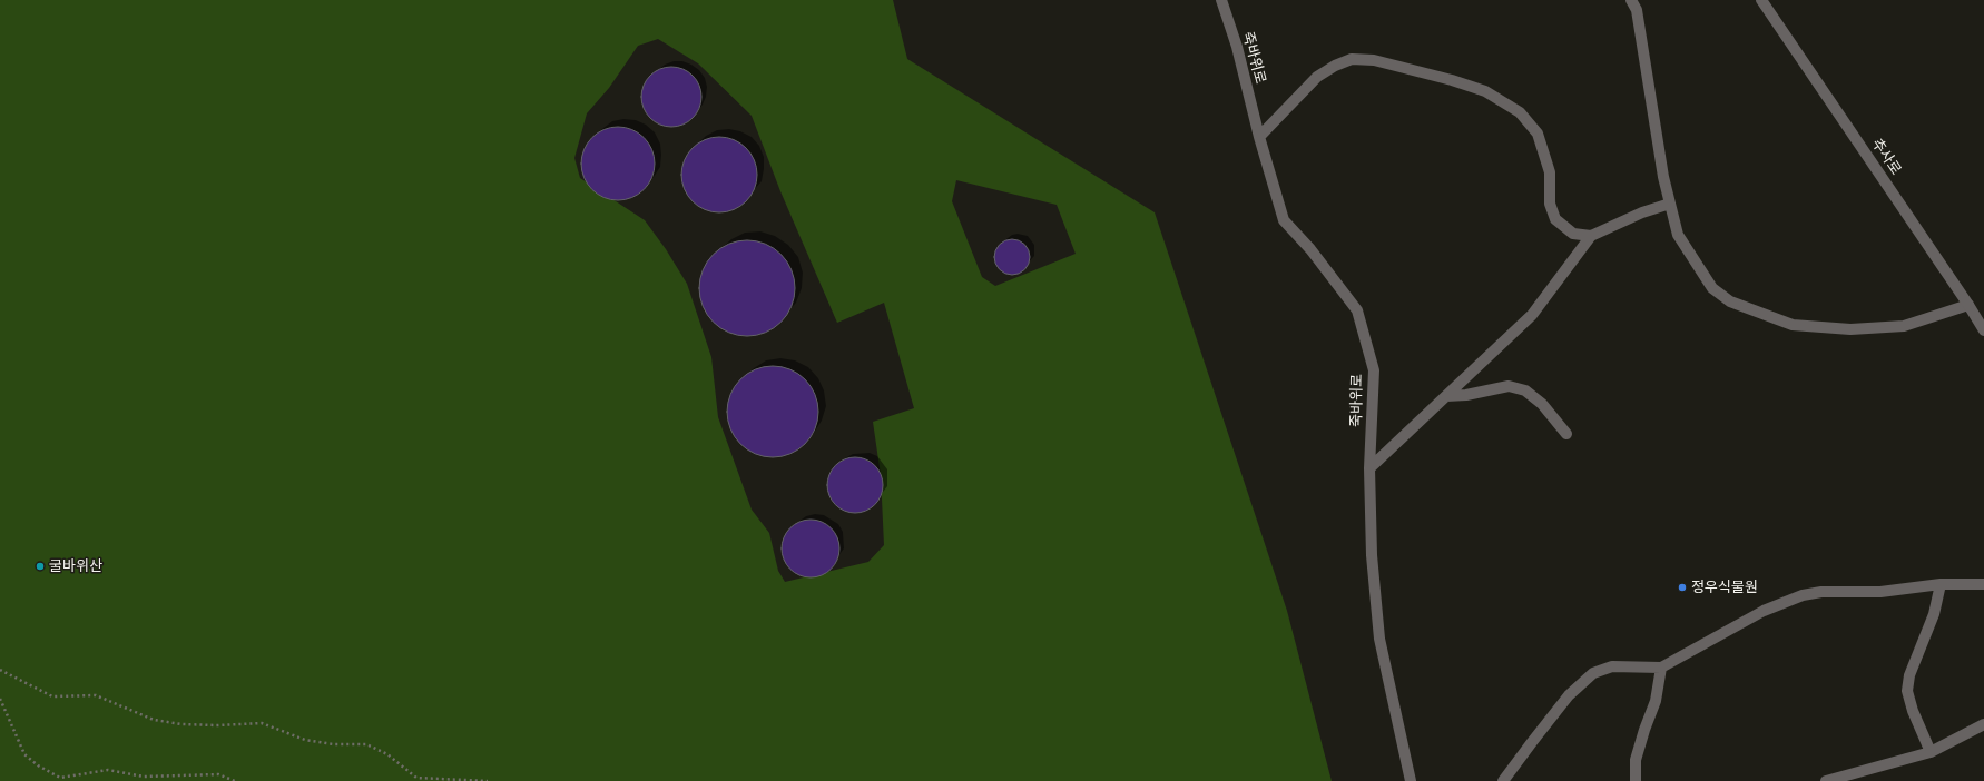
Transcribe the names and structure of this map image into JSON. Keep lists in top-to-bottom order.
{
  "streets": {
    "street": ["죽바위로", "추사로"]
  },
  "places": ["굴바위산", "정우식물원"]
}
